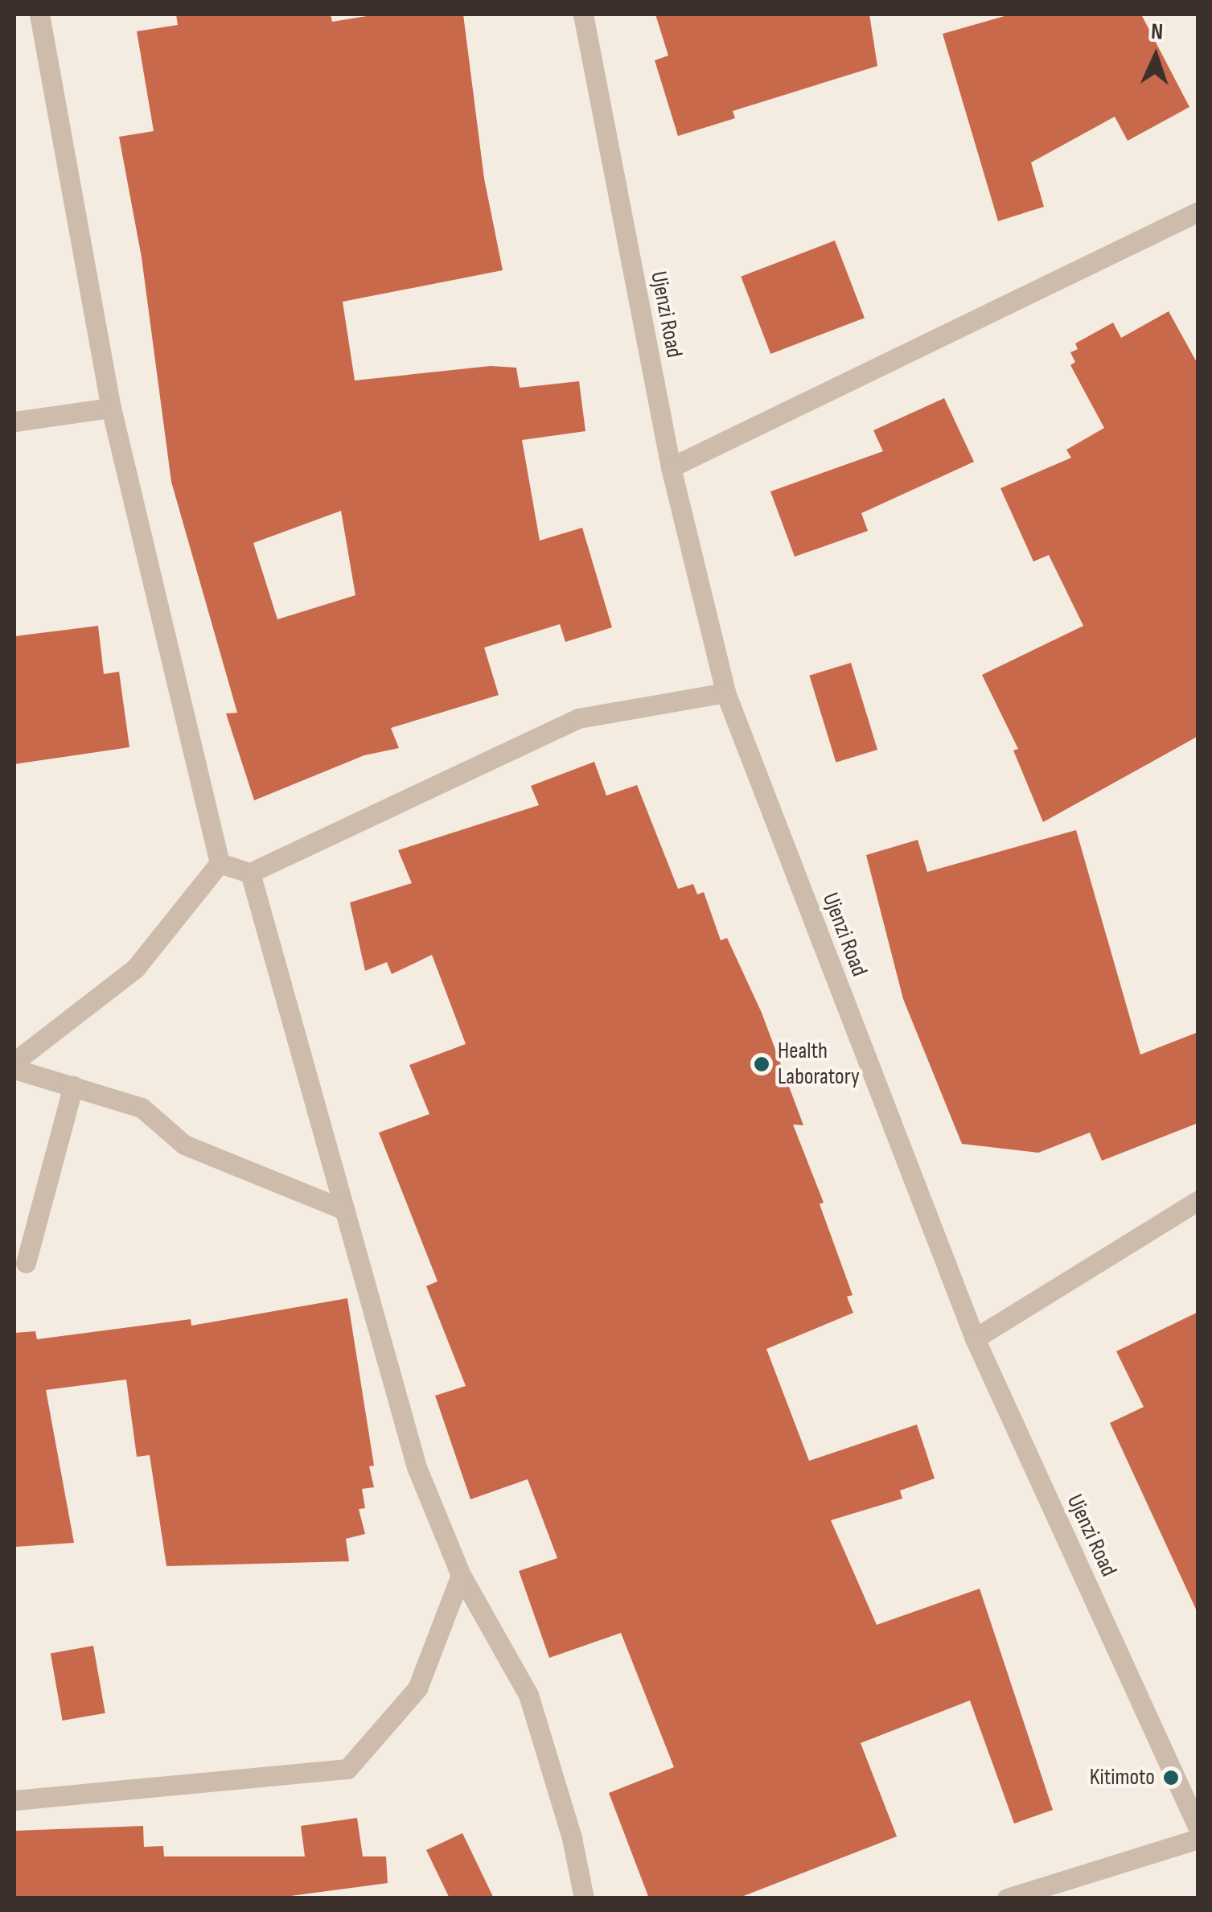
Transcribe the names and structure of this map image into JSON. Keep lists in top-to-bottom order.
{
  "streets": {
    "street": ["Ujenzi Road"]
  },
  "places": ["Health Laboratory", "Kitimoto"],
  "north": "top"
}
